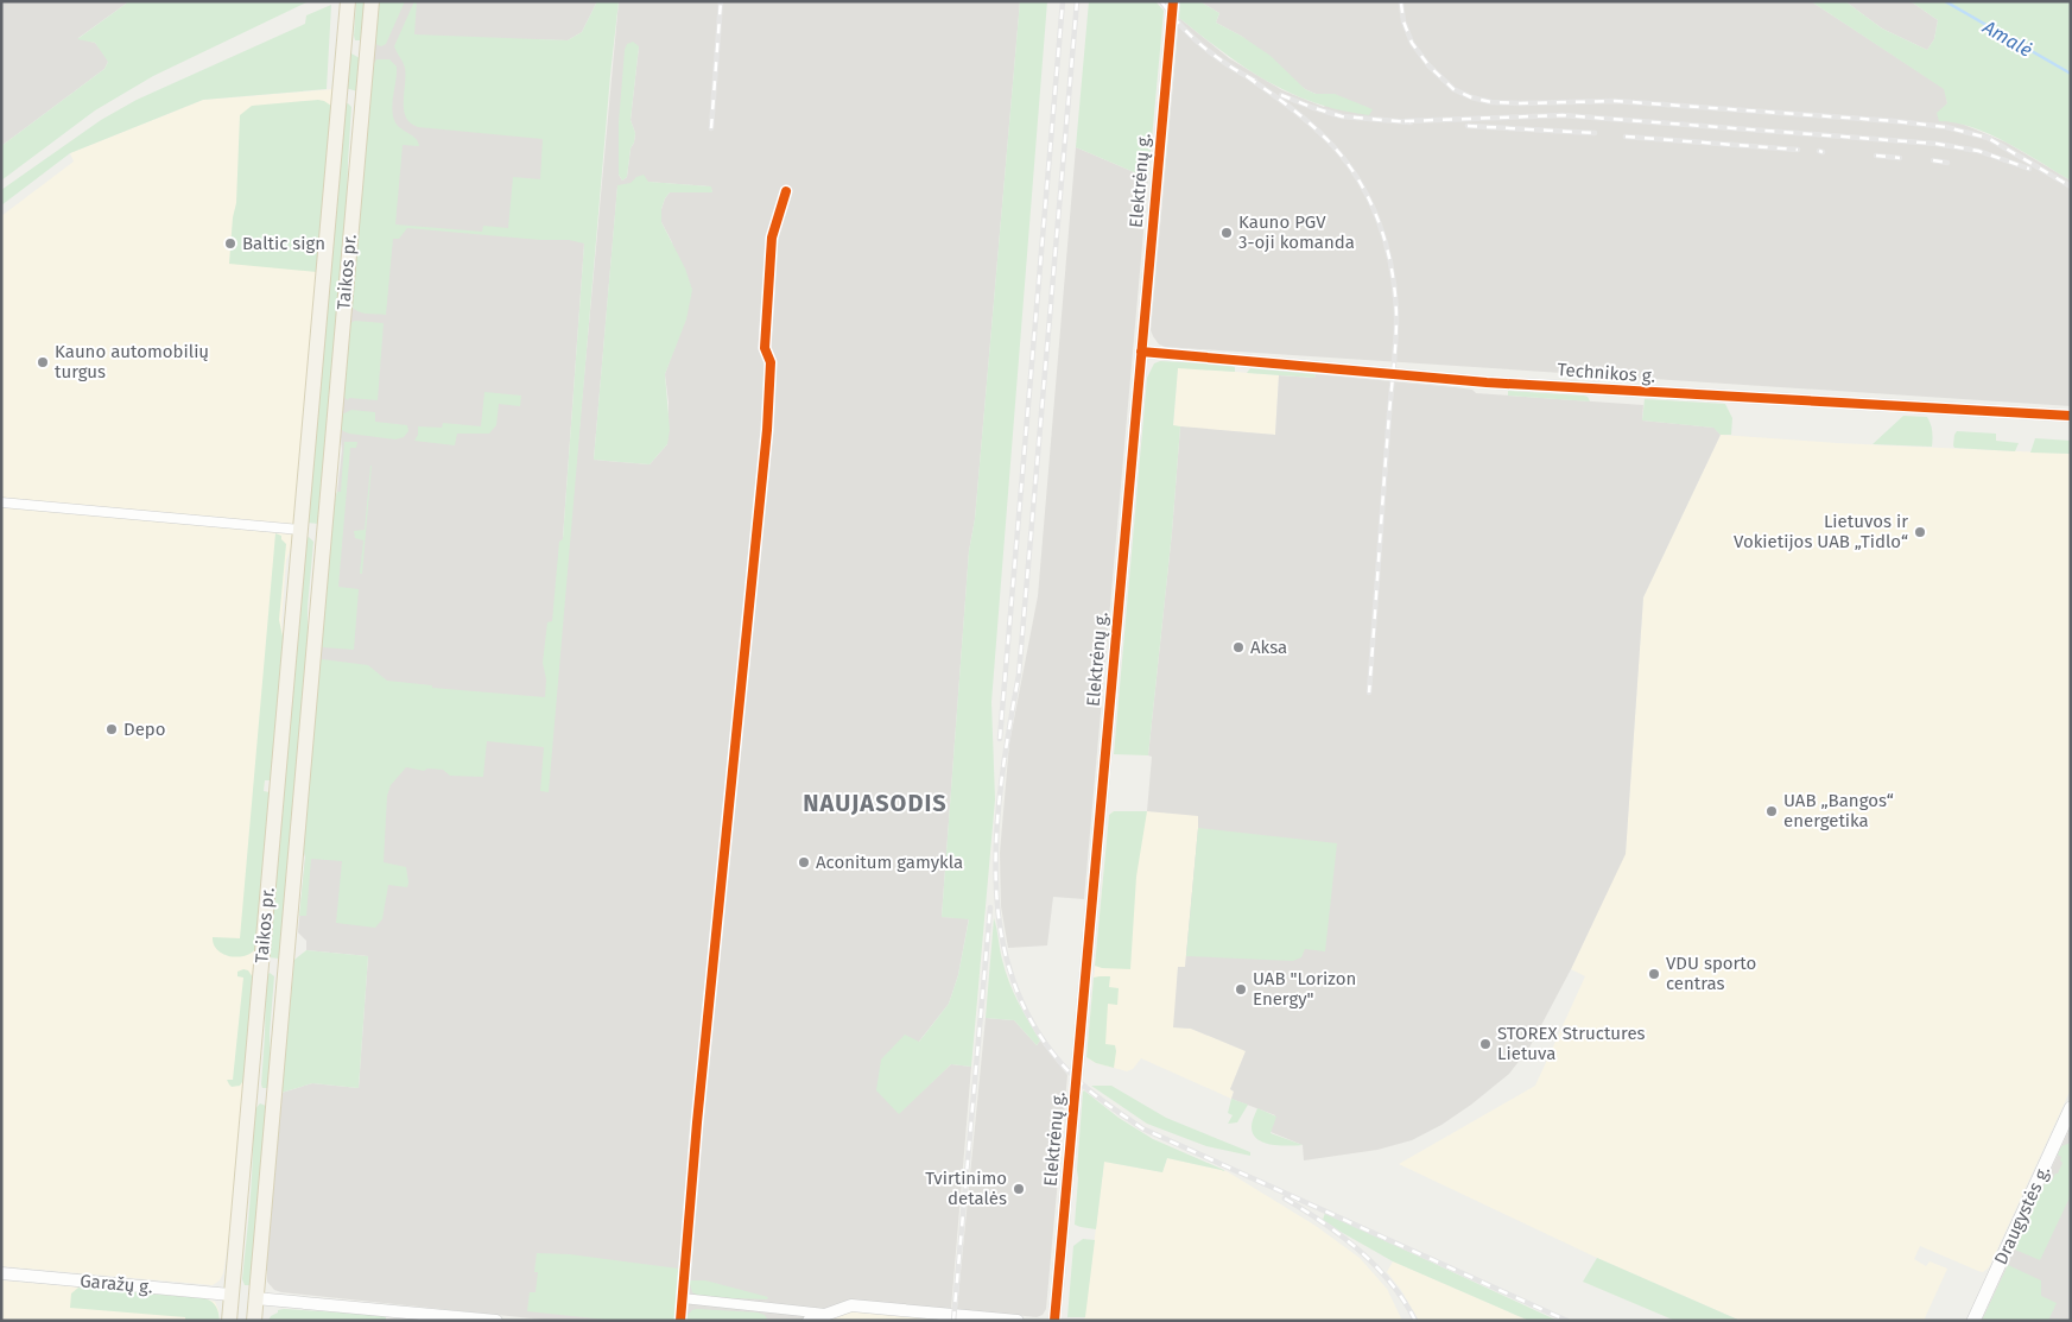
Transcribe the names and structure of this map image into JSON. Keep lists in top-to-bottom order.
{
  "streets": {
    "main road": ["Taikos pr.", "Draugystės g."],
    "street": ["Elektrėnų g.", "Technikos g.", "Garažų g."]
  },
  "crossings": [
    ["Elektrėnų g.", "Technikos g."],
    ["Taikos pr.", "Garažų g."]
  ],
  "districts": ["NAUJASODIS"],
  "water": ["Amalė"],
  "places": [
    "Kauno PGV 3-oji komanda",
    "Baltic sign",
    "Kauno automobilių turgus",
    "Lietuvos ir Vokietijos UAB „Tidlo“",
    "Aksa",
    "Depo",
    "UAB „Bangos“ energetika",
    "Aconitum gamykla",
    "VDU sporto centras",
    "UAB \"Lorizon Energy\"",
    "STOREX Structures Lietuva",
    "Tvirtinimo detalės"
  ]
}
